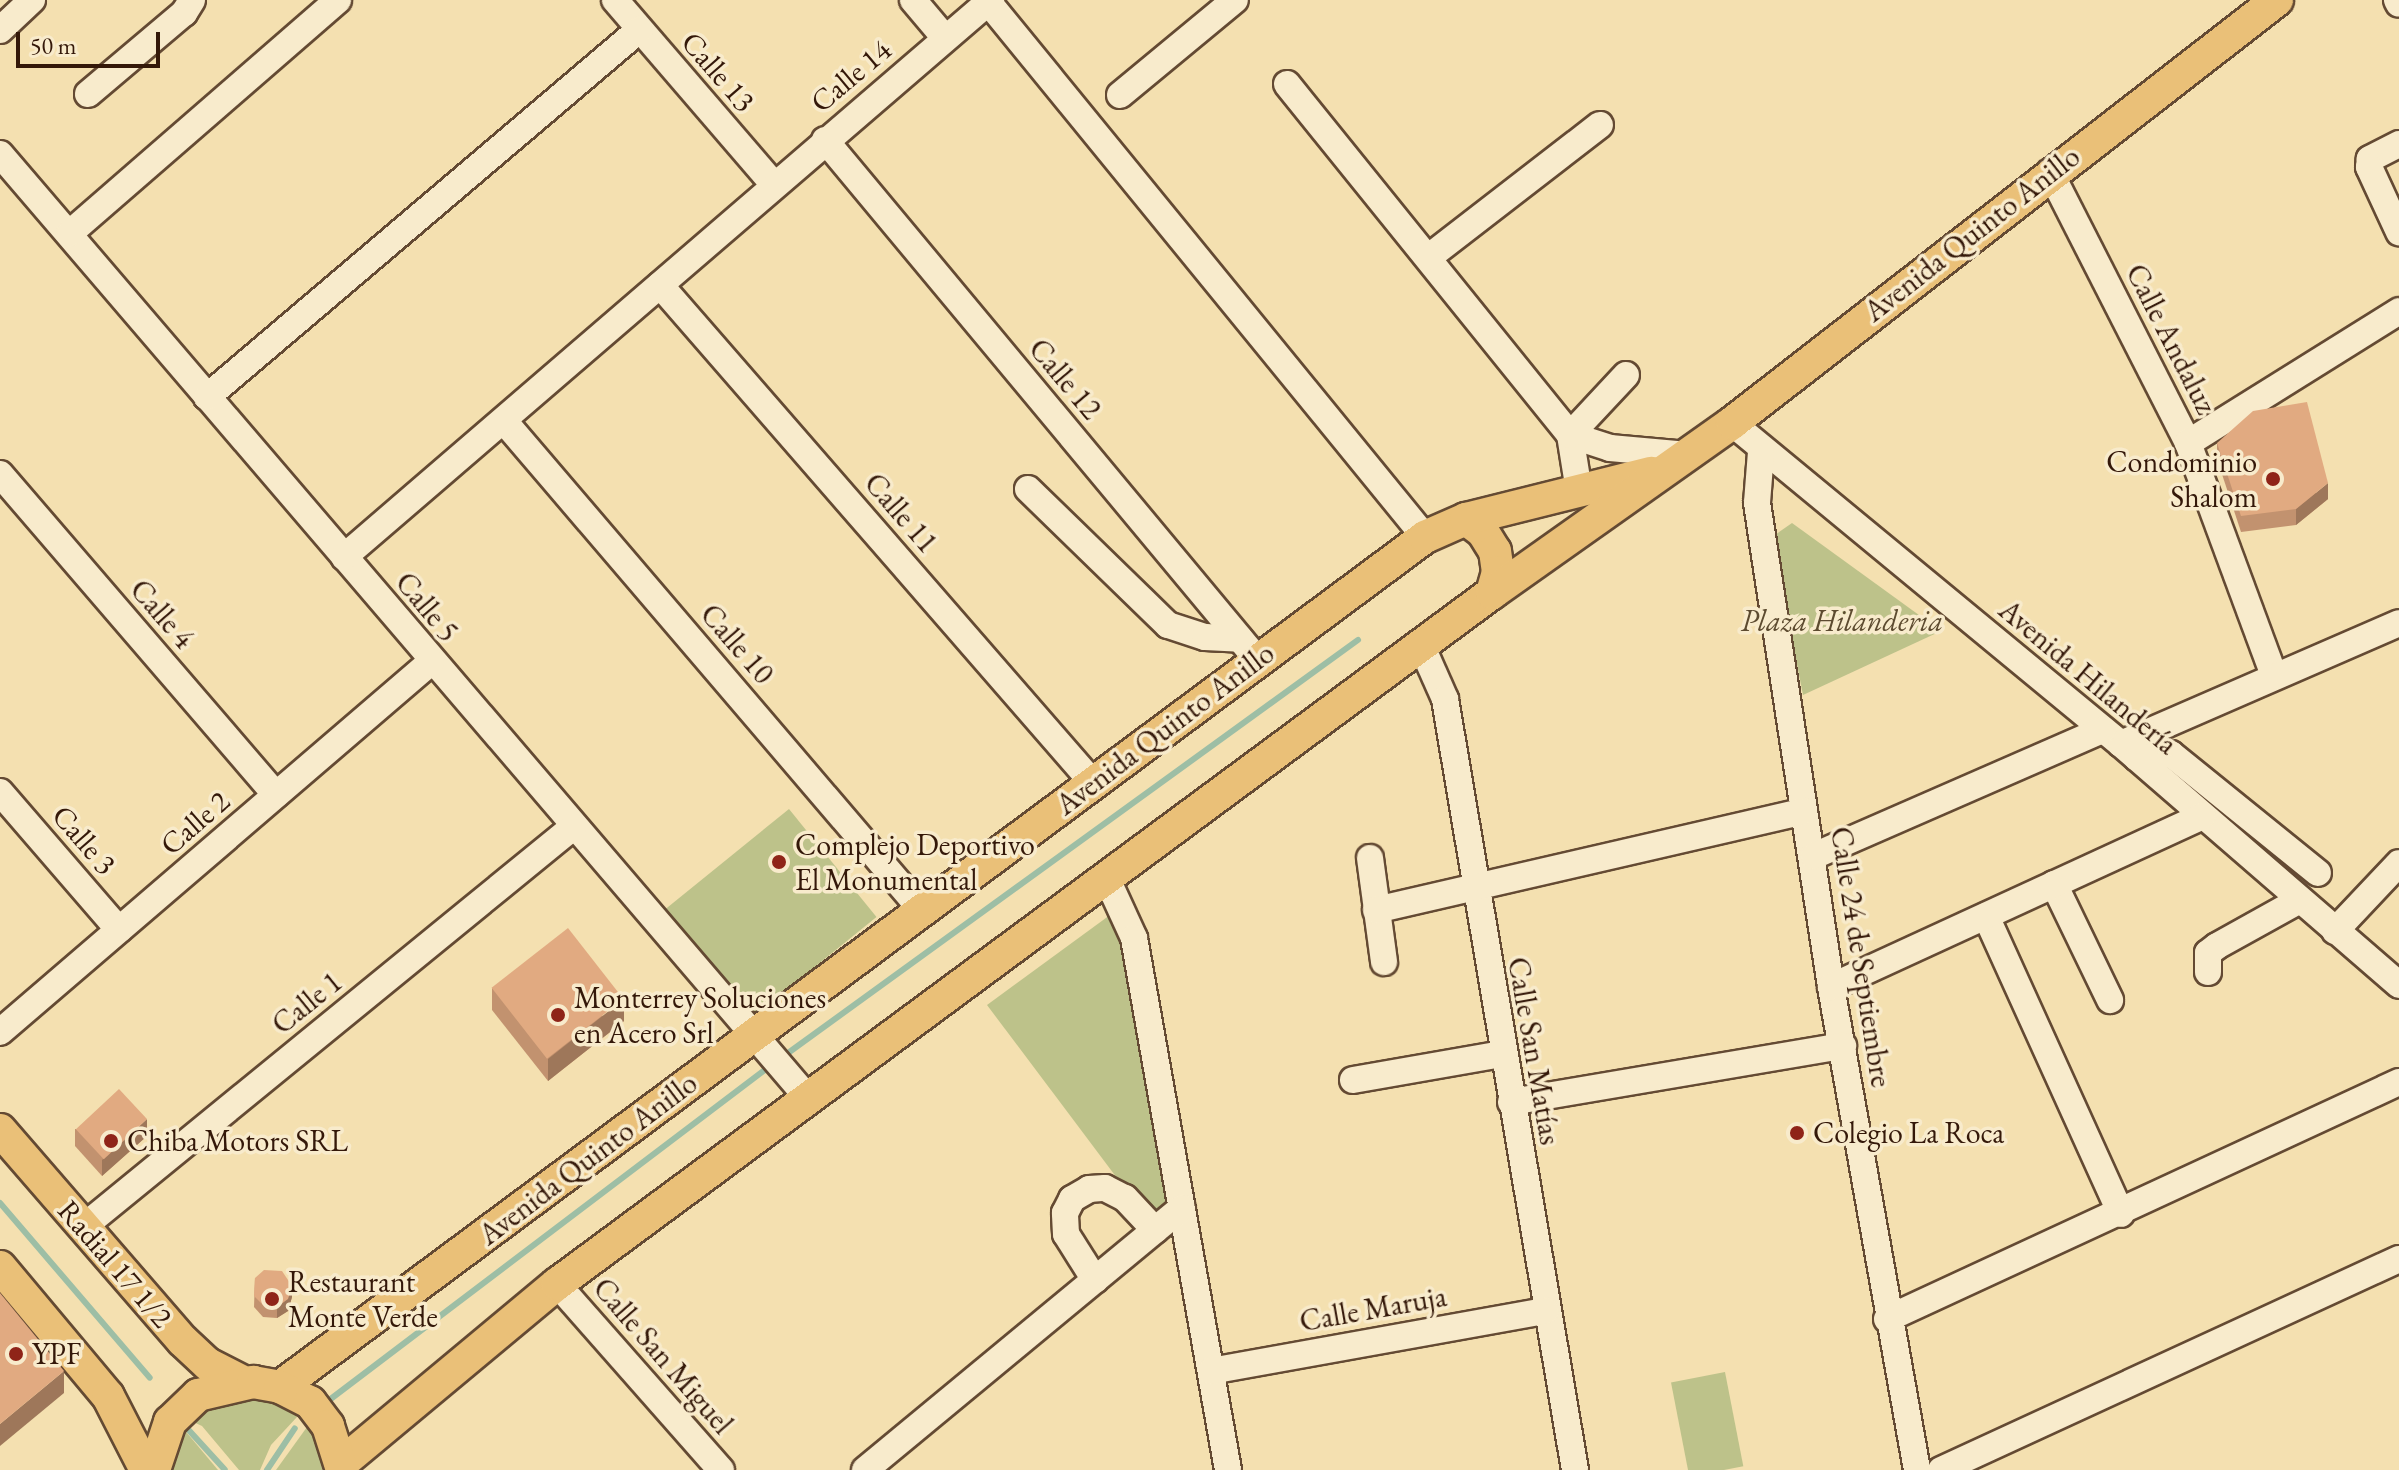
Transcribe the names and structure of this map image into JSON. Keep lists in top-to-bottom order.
{
  "streets": {
    "main road": ["Avenida Quinto Anillo", "Radial 17 1/2"],
    "street": [
      "Calle 13",
      "Calle 14",
      "Calle Andaluz",
      "Calle 12",
      "Calle 11",
      "Calle 5",
      "Calle 4",
      "Calle 10",
      "Avenida Hilandería",
      "Calle 2",
      "Calle 3",
      "Calle 24 de Septiembre",
      "Calle 1",
      "Calle San Matías",
      "Calle Maruja",
      "Calle San Miguel"
    ]
  },
  "crossings": [
    ["Calle 13", "Calle 14"],
    ["Calle 14", "Avenida Quinto Anillo"],
    ["Calle 14", "Calle 12"],
    ["Calle 14", "Calle 11"],
    ["Calle 14", "Calle 5"],
    ["Calle 14", "Calle 10"],
    ["Avenida Quinto Anillo", "Calle Andaluz"],
    ["Avenida Quinto Anillo", "Calle 12"],
    ["Avenida Quinto Anillo", "Calle 11"],
    ["Avenida Quinto Anillo", "Calle 5"],
    ["Avenida Quinto Anillo", "Calle 10"],
    ["Avenida Quinto Anillo", "Avenida Hilandería"],
    ["Avenida Quinto Anillo", "Calle San Matías"],
    ["Avenida Quinto Anillo", "Calle San Miguel"],
    ["Calle 5", "Calle 2"],
    ["Calle 5", "Calle 1"],
    ["Calle 4", "Calle 2"],
    ["Avenida Hilandería", "Calle 24 de Septiembre"],
    ["Calle 2", "Calle 3"],
    ["Calle 1", "Radial 17 1/2"],
    ["Calle San Matías", "Calle Maruja"]
  ],
  "parks": ["Plaza Hilanderia"],
  "places": [
    "Condominio Shalom",
    "Complejo Deportivo El Monumental",
    "Monterrey Soluciones en Acero Srl",
    "Colegio La Roca",
    "Chiba Motors SRL",
    "Restaurant Monte Verde",
    "YPF"
  ],
  "scale_bar": "50 m"
}
